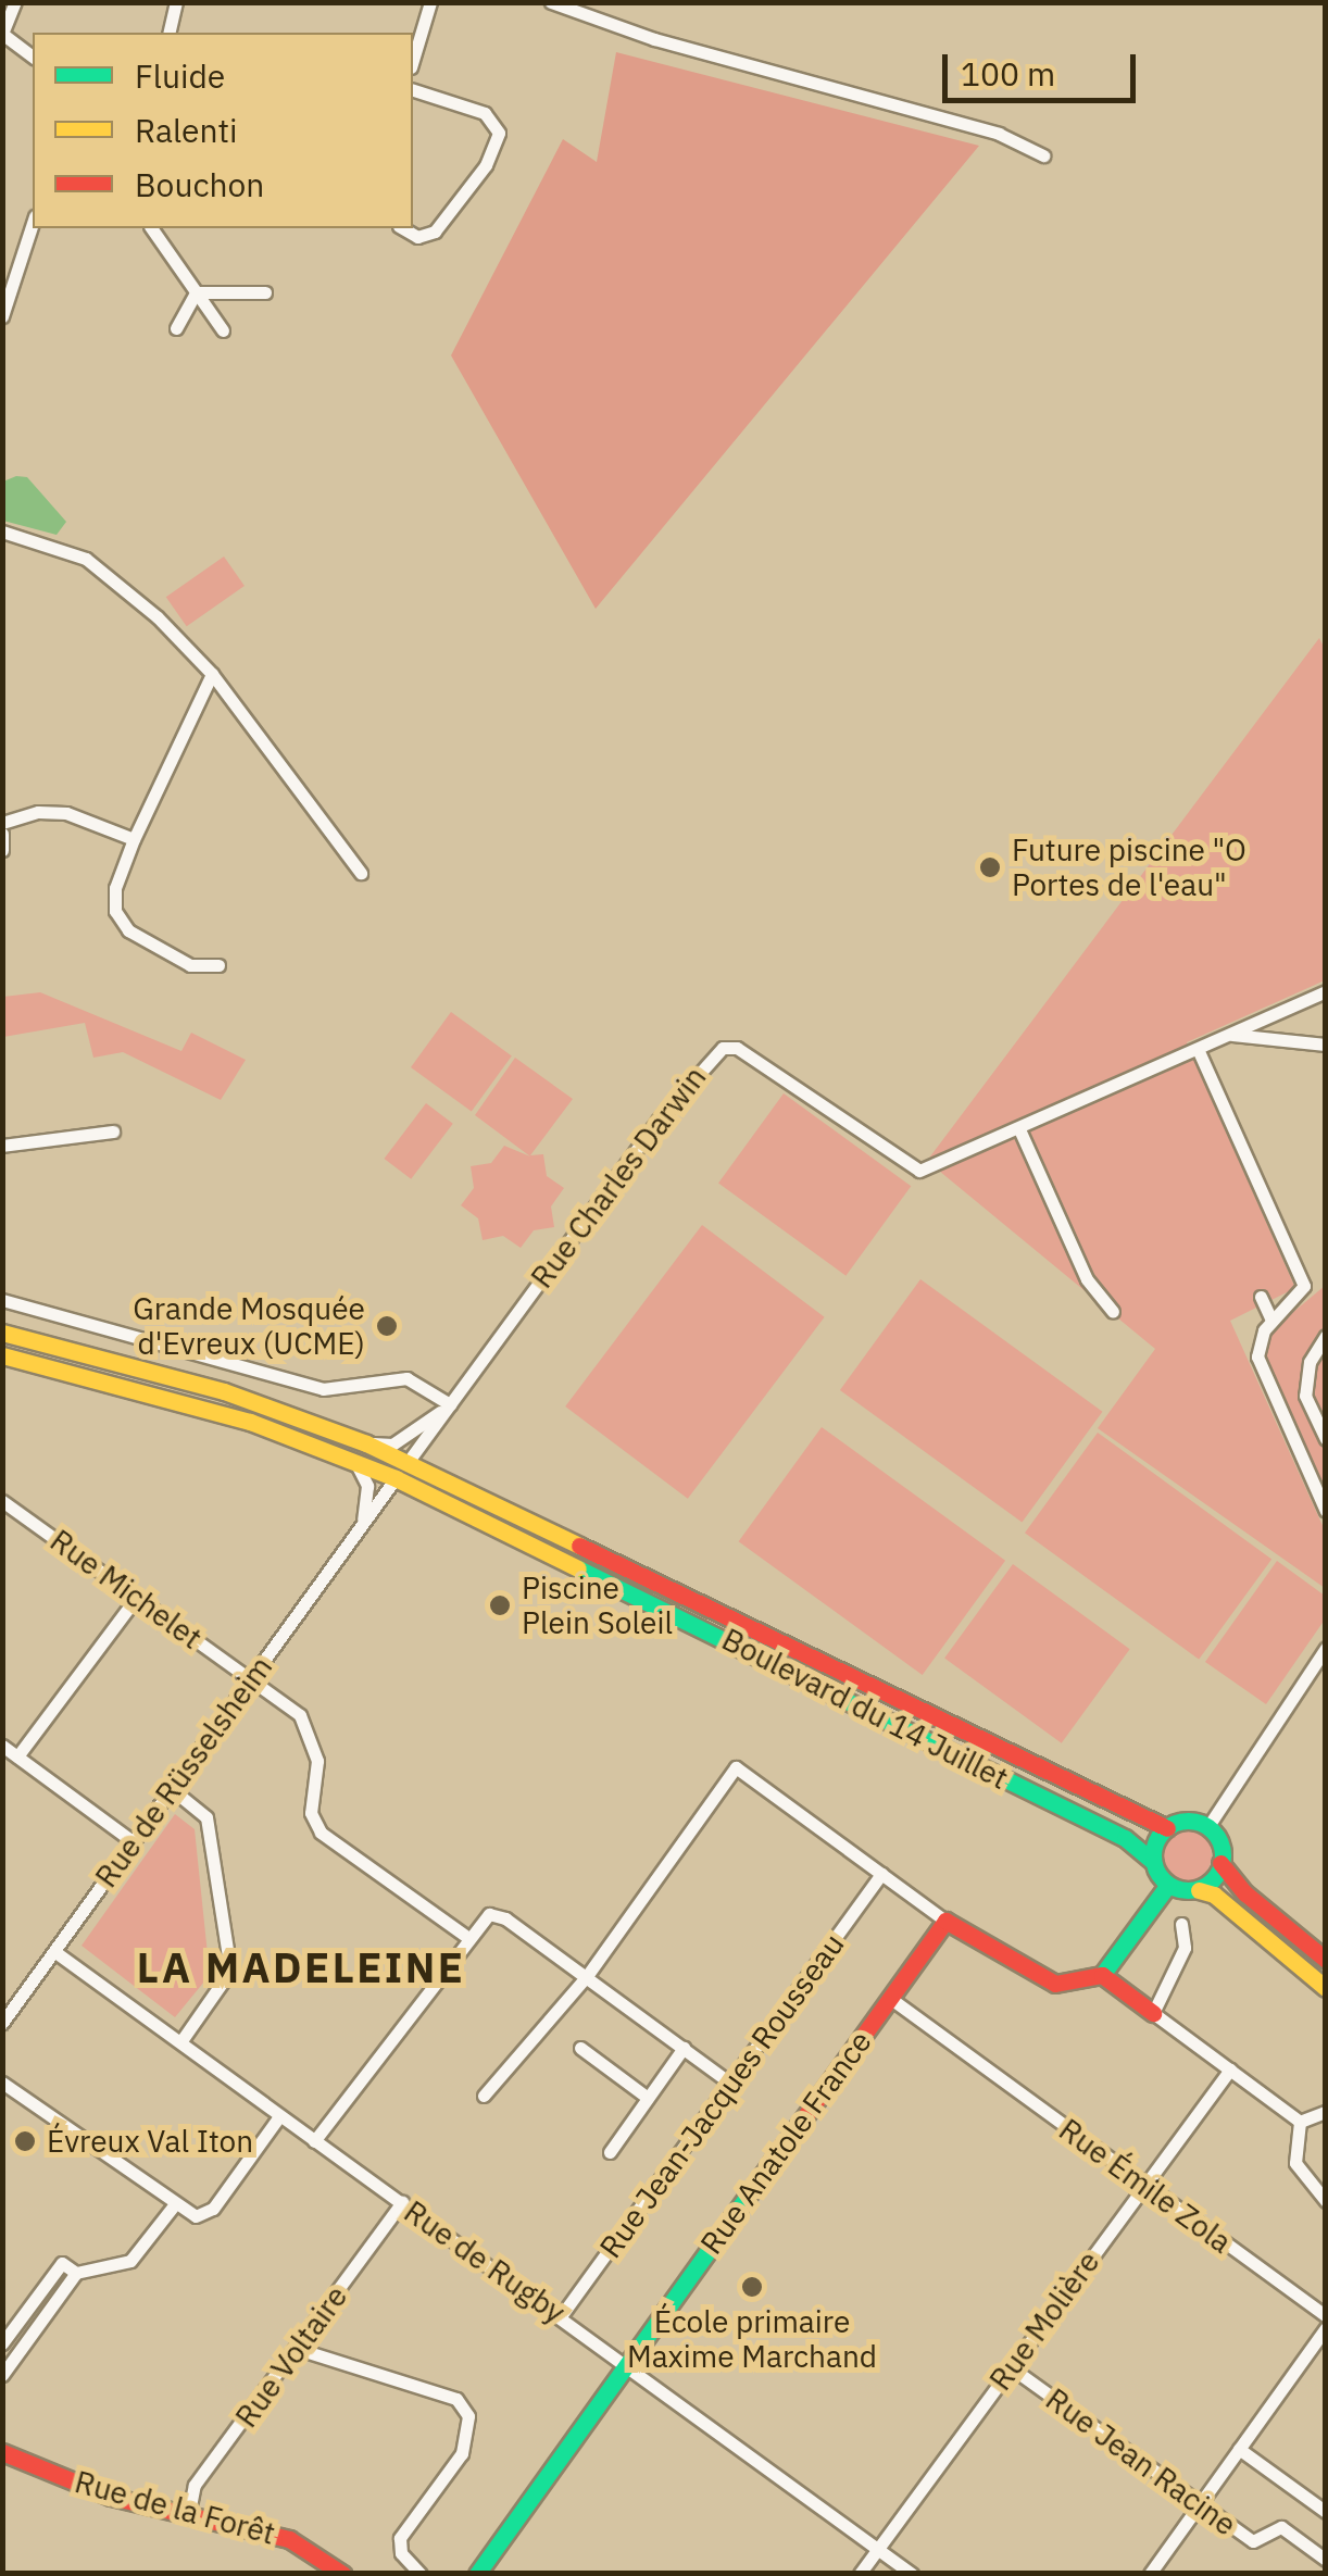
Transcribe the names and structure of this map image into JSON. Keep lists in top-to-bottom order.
{
  "streets": {
    "main road": ["Boulevard du 14 Juillet", "Rue Anatole France", "Rue de la Forêt"],
    "street": [
      "Rue Charles Darwin",
      "Rue Michelet",
      "Rue de Rüsselsheim",
      "Rue Jean-Jacques Rousseau",
      "Rue Émile Zola",
      "Rue de Rugby",
      "Rue Molière",
      "Rue Voltaire",
      "Rue Jean Racine"
    ]
  },
  "crossings": [
    ["Rue Michelet", "Rue de Rüsselsheim"],
    ["Boulevard du 14 Juillet", "Rue de Rüsselsheim"],
    ["Rue de Rüsselsheim", "Rue de Rugby"],
    ["Rue Jean-Jacques Rousseau", "Rue de Rugby"],
    ["Rue Anatole France", "Rue Émile Zola"],
    ["Rue Anatole France", "Rue de Rugby"],
    ["Rue Émile Zola", "Rue Molière"],
    ["Rue de Rugby", "Rue Molière"],
    ["Rue de Rugby", "Rue Voltaire"],
    ["Rue Molière", "Rue Jean Racine"],
    ["Rue Voltaire", "Rue de la Forêt"]
  ],
  "districts": ["LA MADELEINE"],
  "places": [
    "Future piscine \"O Portes de l'eau\"",
    "Grande Mosquée d'Evreux (UCME)",
    "Piscine Plein Soleil",
    "Évreux Val Iton",
    "École primaire Maxime Marchand"
  ],
  "legend": ["Fluide", "Ralenti", "Bouchon"],
  "scale_bar": "100 m"
}
